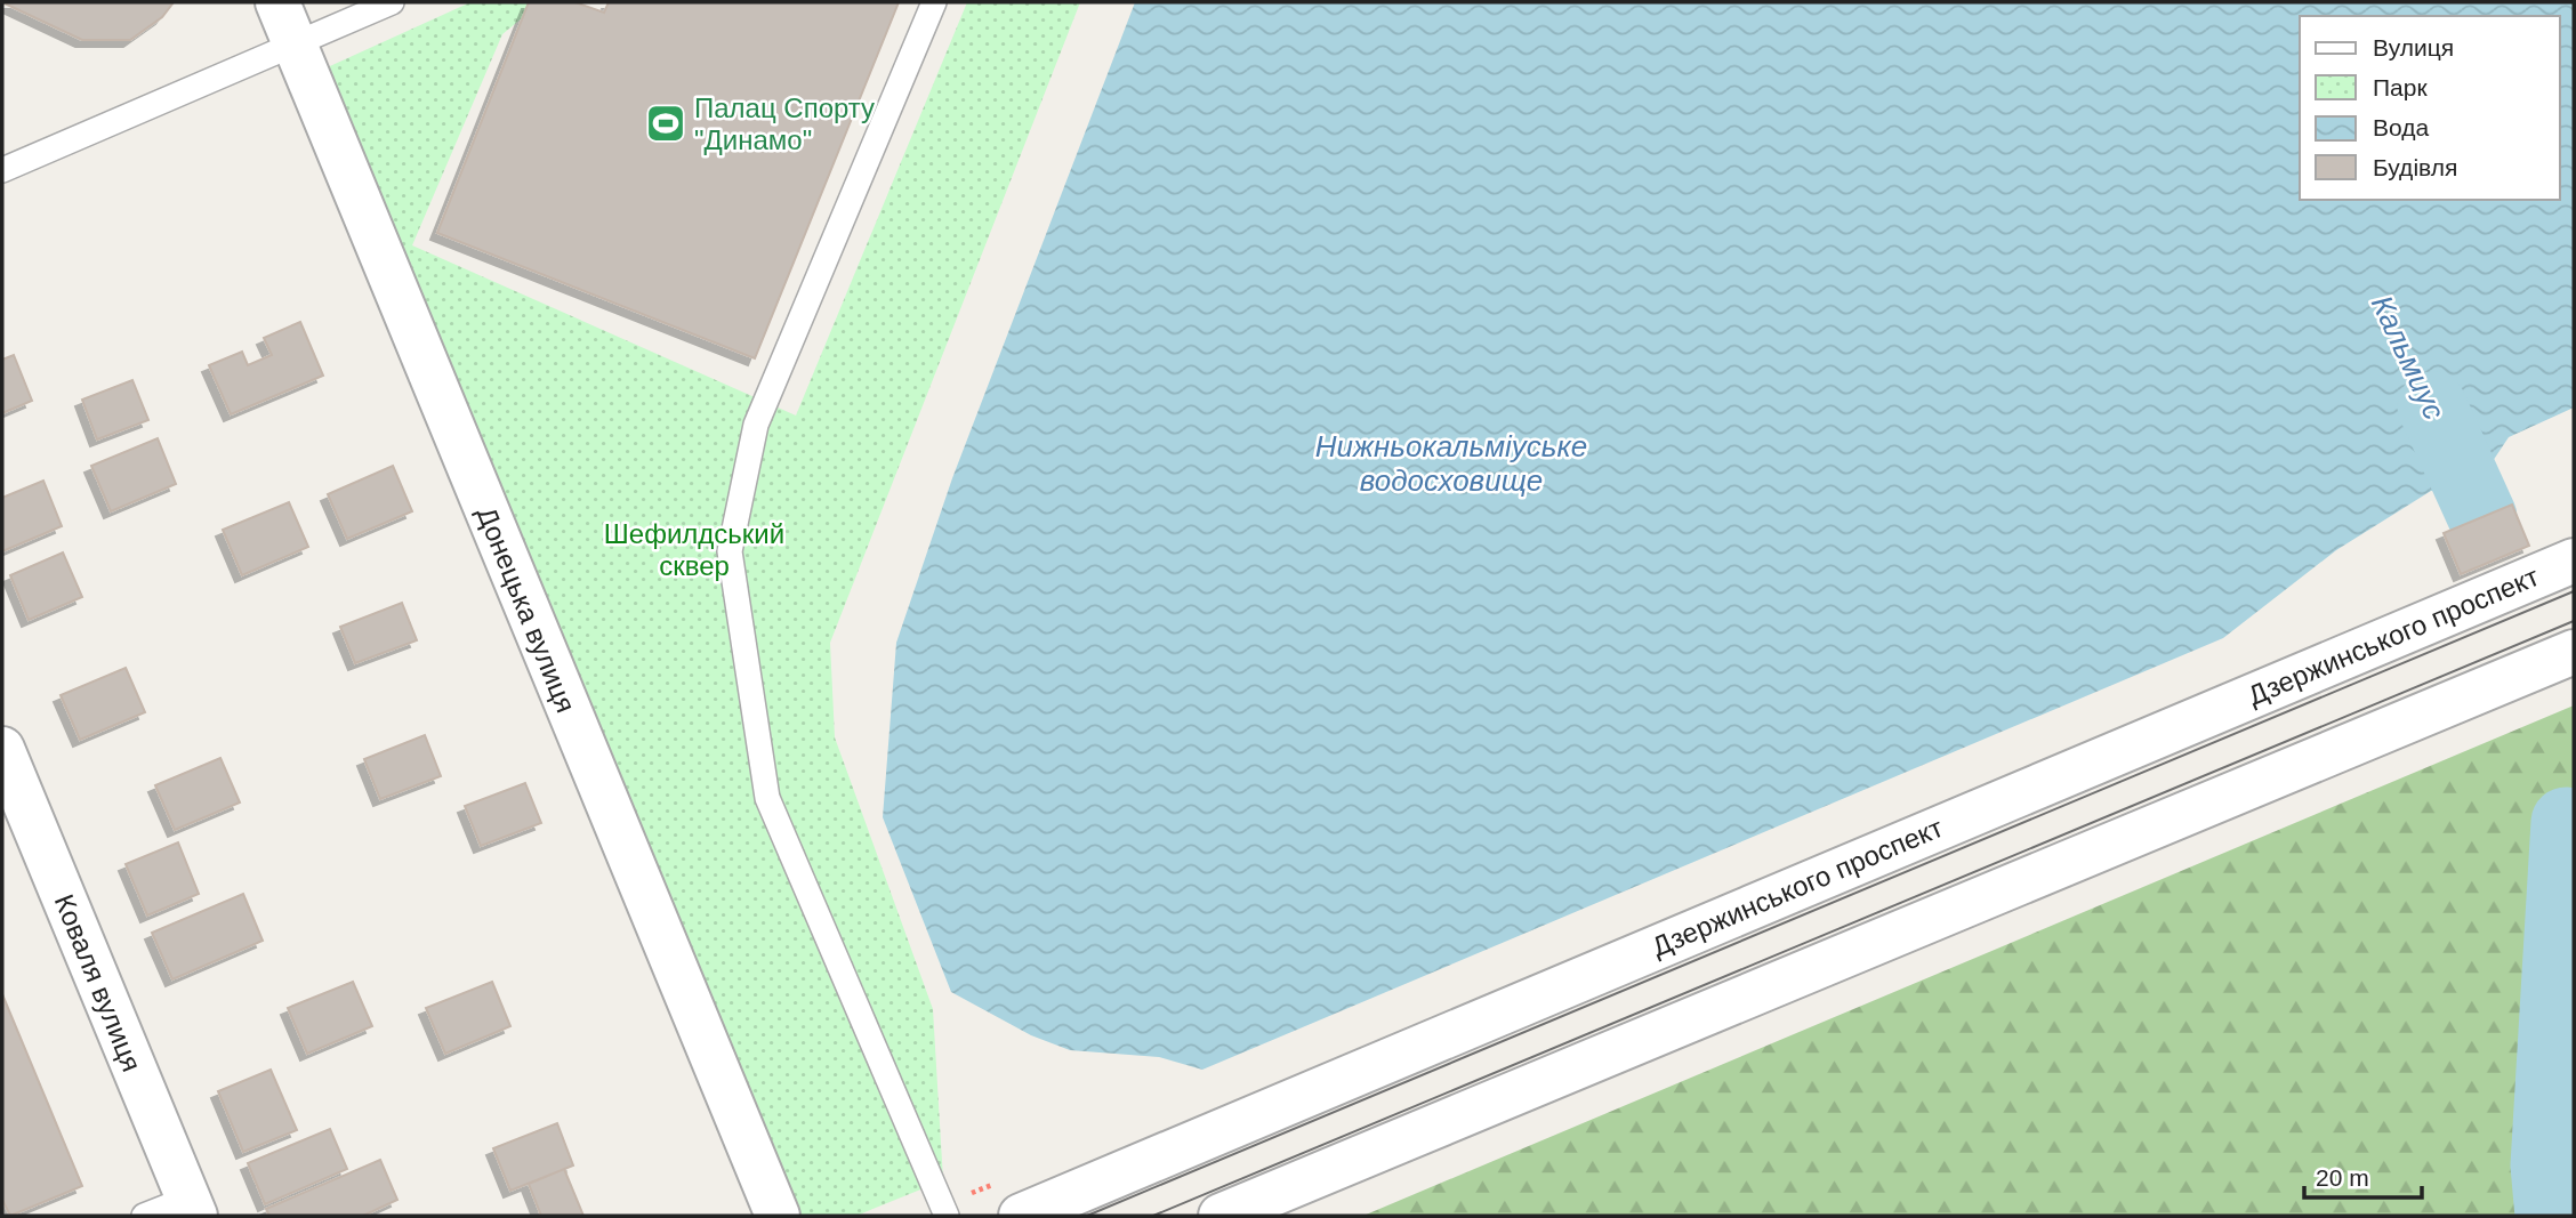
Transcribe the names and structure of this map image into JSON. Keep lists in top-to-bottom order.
{
  "streets": {
    "street": ["Донецька вулиця", "Дзержинського проспект", "Коваля вулиця"]
  },
  "water": ["Кальмиус", "Нижньокальміуське водосховище"],
  "parks": ["Шефилдський сквер"],
  "places": {
    "sports": ["Палац Спорту \"Динамо\""]
  },
  "legend": [
    "Вулиця",
    "Парк",
    "Вода",
    "Будівля"
  ],
  "scale_bar": "20 m"
}
